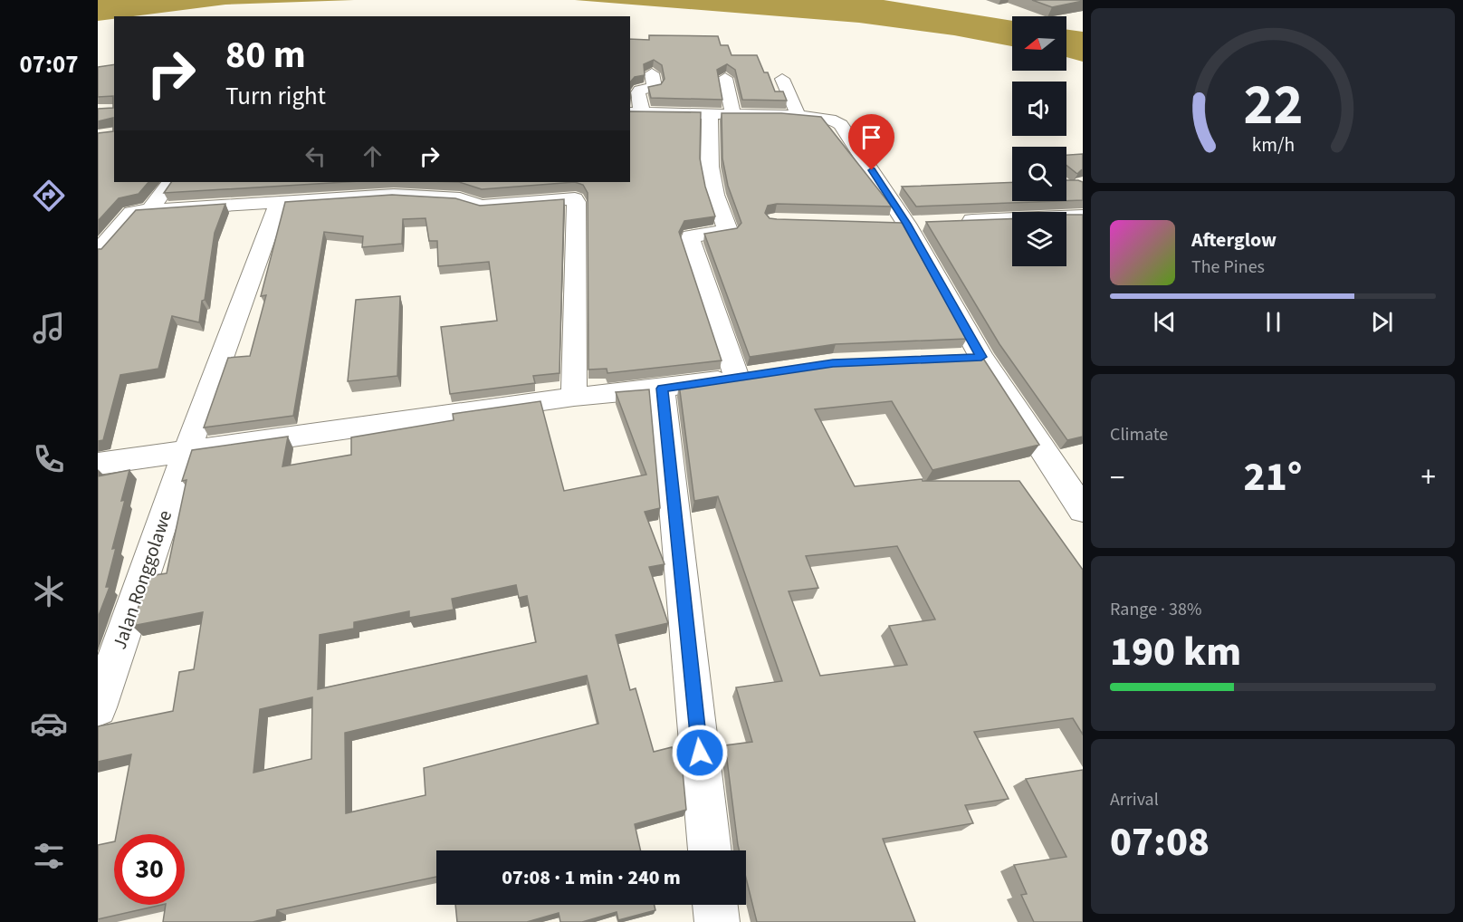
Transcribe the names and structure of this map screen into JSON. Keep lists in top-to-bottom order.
{
  "streets": {
    "street": ["Jalan Ronggolawe"]
  },
  "north": "left",
  "page": {
    "tabs": "07:07",
    "turn": ["80 m", "Turn right"],
    "song": ["Afterglow", "The Pines"],
    "tile": [
      "Climate",
      ["Range · 38%", "190 km"],
      ["Arrival", "07:08"]
    ],
    "heat": ["−", "21°", "+"],
    "limit": "30",
    "trip": "07:08 · 1 min · 240 m",
    "gauge": ["22", "km/h"]
  }
}
